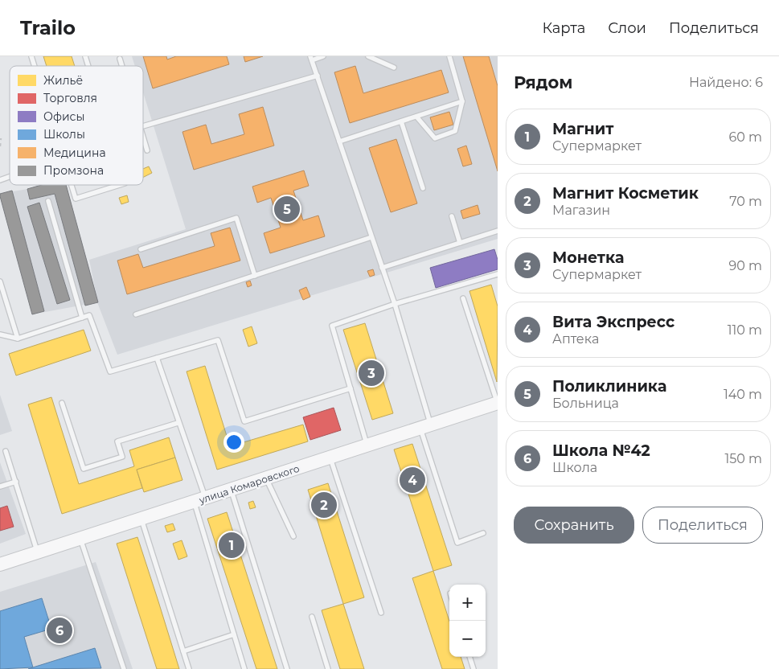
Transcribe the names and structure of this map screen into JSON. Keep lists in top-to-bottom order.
{
  "streets": {
    "street": ["улица Комаровского"]
  },
  "legend": [
    "Жильё",
    "Торговля",
    "Офисы",
    "Школы",
    "Медицина",
    "Промзона"
  ],
  "page": {
    "header": "Trailo",
    "nav": ["Карта", "Слои", "Поделиться"],
    "heading": ["Рядом", "Найдено: 6"],
    "list": [
      {
        "mark": "1",
        "name": "Магнит",
        "note": "Супермаркет",
        "value": "60 m"
      },
      {
        "mark": "2",
        "name": "Магнит Косметик",
        "note": "Магазин",
        "value": "70 m"
      },
      {
        "mark": "3",
        "name": "Монетка",
        "note": "Супермаркет",
        "value": "90 m"
      },
      {
        "mark": "4",
        "name": "Вита Экспресс",
        "note": "Аптека",
        "value": "110 m"
      },
      {
        "mark": "5",
        "name": "Поликлиника",
        "note": "Больница",
        "value": "140 m"
      },
      {
        "mark": "6",
        "name": "Школа №42",
        "note": "Школа",
        "value": "150 m"
      }
    ],
    "pins": [
      "5",
      "3",
      "4",
      "2",
      "1",
      "6"
    ],
    "buttons": ["Сохранить", "Поделиться"],
    "map_buttons": ["+", "−"]
  }
}
